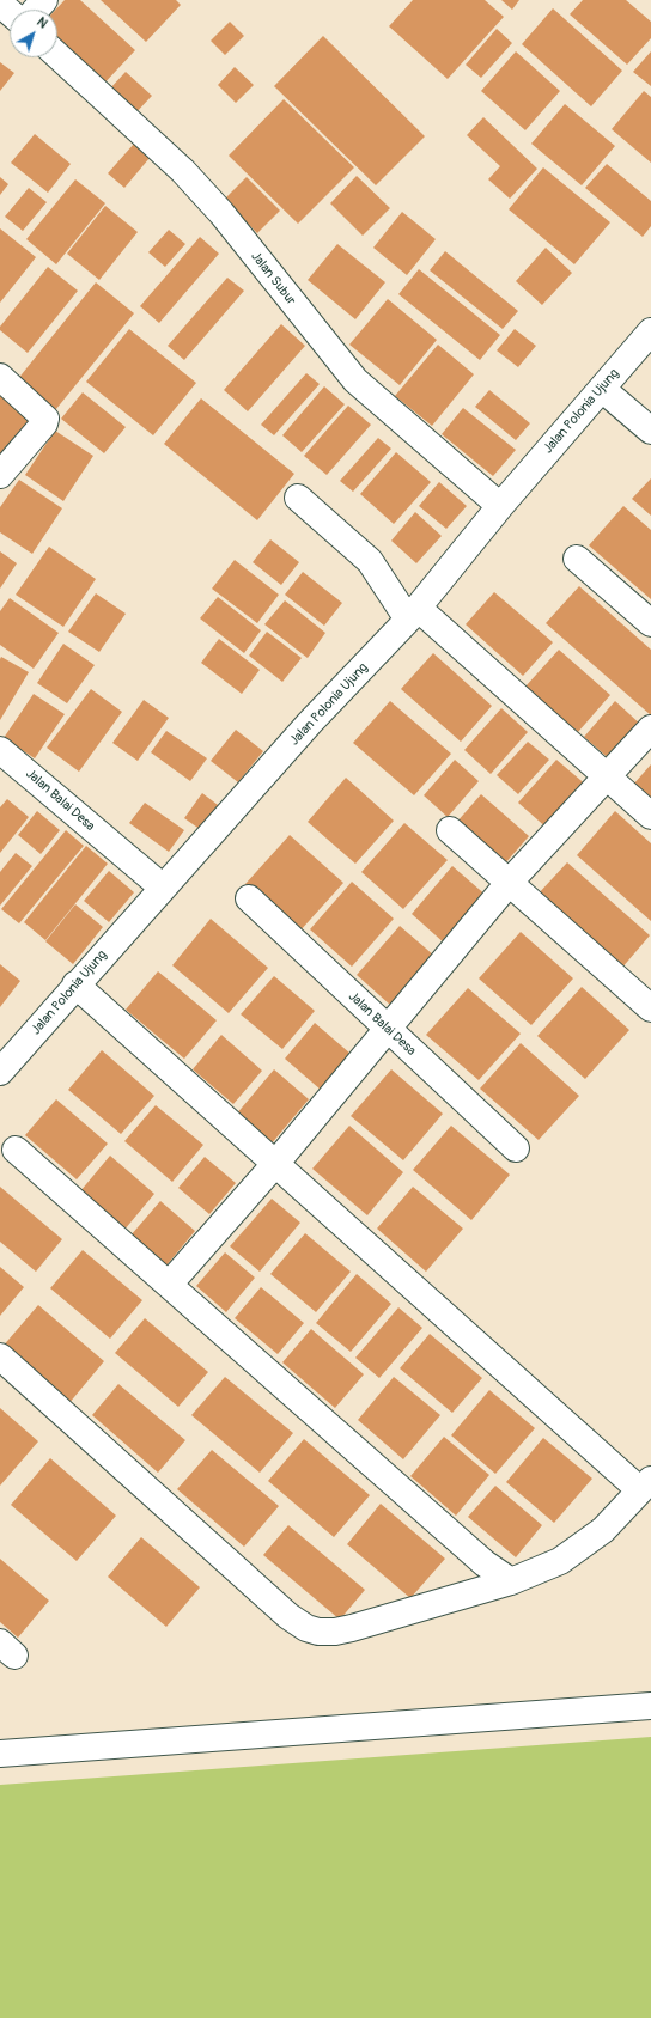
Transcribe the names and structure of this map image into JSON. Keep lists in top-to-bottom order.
{
  "streets": {
    "street": ["Jalan Subur", "Jalan Polonia Ujung", "Jalan Balai Desa"]
  },
  "crossings": [
    ["Jalan Subur", "Jalan Polonia Ujung"],
    ["Jalan Polonia Ujung", "Jalan Balai Desa"]
  ],
  "north": "top right"
}
